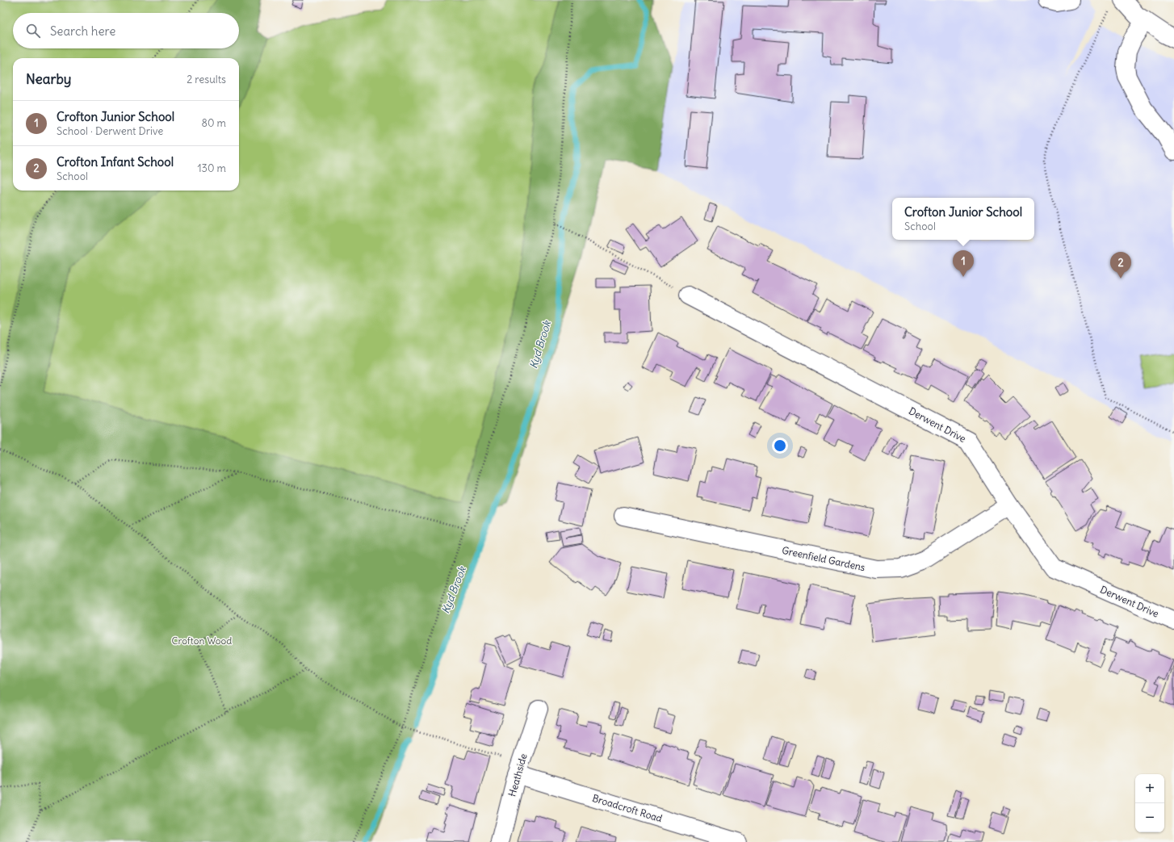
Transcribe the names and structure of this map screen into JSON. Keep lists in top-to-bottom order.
{
  "streets": {
    "street": [
      "Derwent Drive",
      "Greenfield Gardens",
      "Heathside",
      "Broadcroft Road"
    ]
  },
  "crossings": [
    ["Derwent Drive", "Greenfield Gardens"],
    ["Heathside", "Broadcroft Road"]
  ],
  "water": ["Kyd Brook"],
  "parks": ["Crofton Wood"],
  "page": {
    "search": "Search here",
    "heading": ["Nearby", "2 results"],
    "list": [
      {
        "mark": "1",
        "name": "Crofton Junior School",
        "note": "School · Derwent Drive",
        "value": "80 m"
      },
      {
        "mark": "2",
        "name": "Crofton Infant School",
        "note": "School",
        "value": "130 m"
      }
    ],
    "popup": ["Crofton Junior School", "School"],
    "pins": ["1", "2"],
    "map_buttons": ["+", "−"]
  }
}
